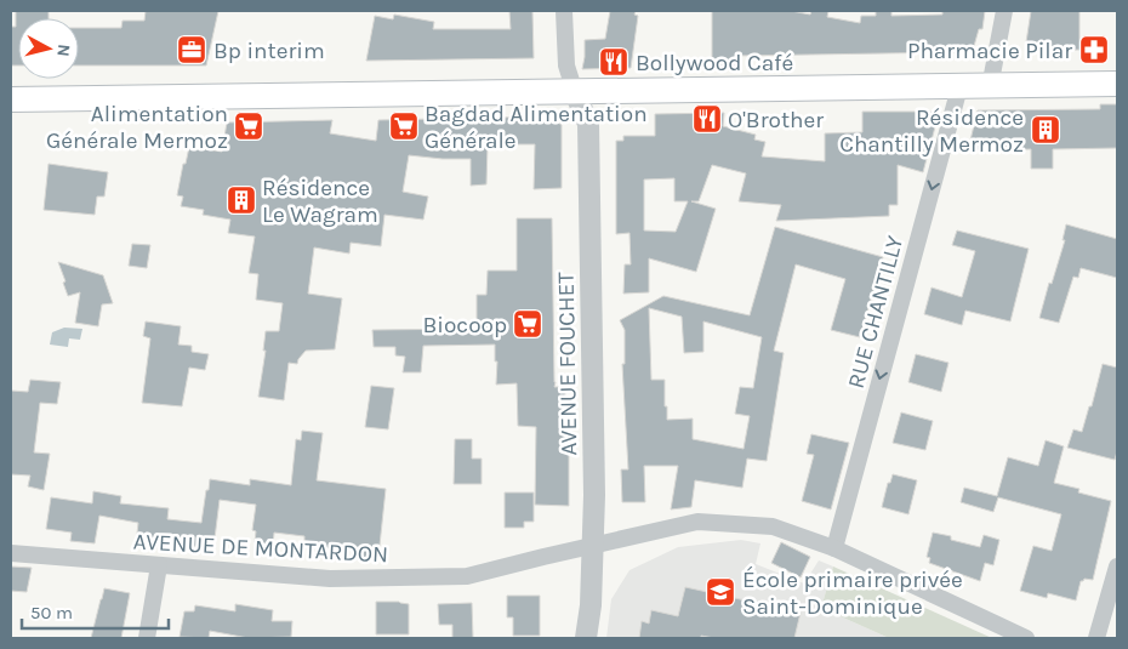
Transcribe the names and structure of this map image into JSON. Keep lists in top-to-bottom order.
{
  "streets": {
    "street": ["RUE CHANTILLY", "AVENUE FOUCHET", "AVENUE DE MONTARDON"]
  },
  "crossings": [
    ["RUE CHANTILLY", "AVENUE DE MONTARDON"],
    ["AVENUE FOUCHET", "AVENUE DE MONTARDON"]
  ],
  "one_way": ["RUE CHANTILLY"],
  "places": {
    "office": ["Bp interim"],
    "pharmacy": ["Pharmacie Pilar"],
    "restaurant": ["Bollywood Café", "O'Brother"],
    "supermarket": ["Alimentation Générale Mermoz", "Bagdad Alimentation Générale", "Biocoop"],
    "building": ["Résidence Chantilly Mermoz", "Résidence Le Wagram"],
    "school or university": ["École primaire privée Saint-Dominique"]
  },
  "scale_bar": "50 m",
  "north": "right"
}
